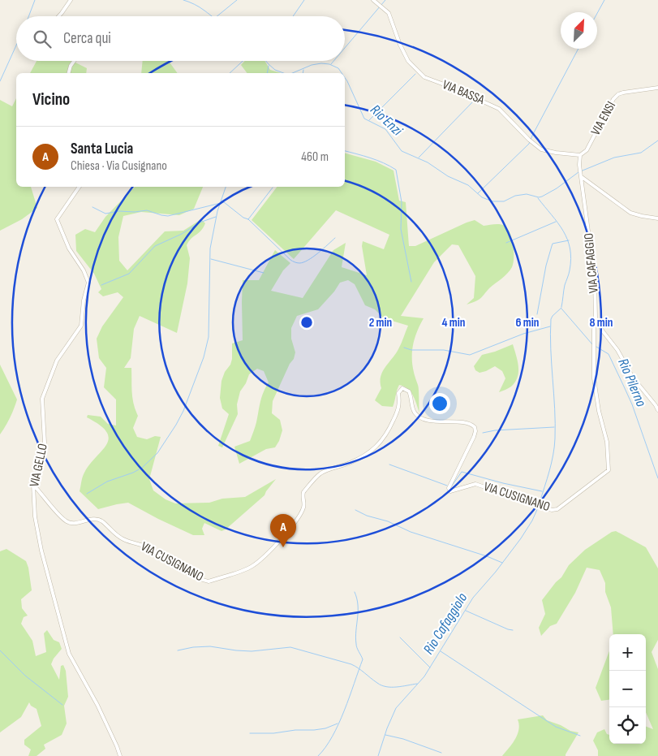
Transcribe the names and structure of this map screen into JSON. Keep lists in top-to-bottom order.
{
  "streets": {
    "street": [
      "VIA BASSA",
      "VIA ENSI",
      "VIA CAFAGGIO",
      "VIA GELLO",
      "VIA CUSIGNANO"
    ]
  },
  "crossings": [
    ["VIA BASSA", "VIA ENSI"],
    ["VIA BASSA", "VIA CAFAGGIO"],
    ["VIA ENSI", "VIA CAFAGGIO"],
    ["VIA CAFAGGIO", "VIA CUSIGNANO"],
    ["VIA GELLO", "VIA CUSIGNANO"]
  ],
  "water": ["Rio Enzi", "Rio Pilerno", "Rio Cafaggiolo"],
  "north": "top right",
  "page": {
    "search": "Cerca qui",
    "heading": "Vicino",
    "list": [
      {
        "mark": "A",
        "name": "Santa Lucia",
        "note": "Chiesa · Via Cusignano",
        "value": "460 m"
      }
    ],
    "pins": "A",
    "map_buttons": ["+", "−"]
  },
  "rings": [
    "2 min",
    "4 min",
    "6 min",
    "8 min"
  ]
}
